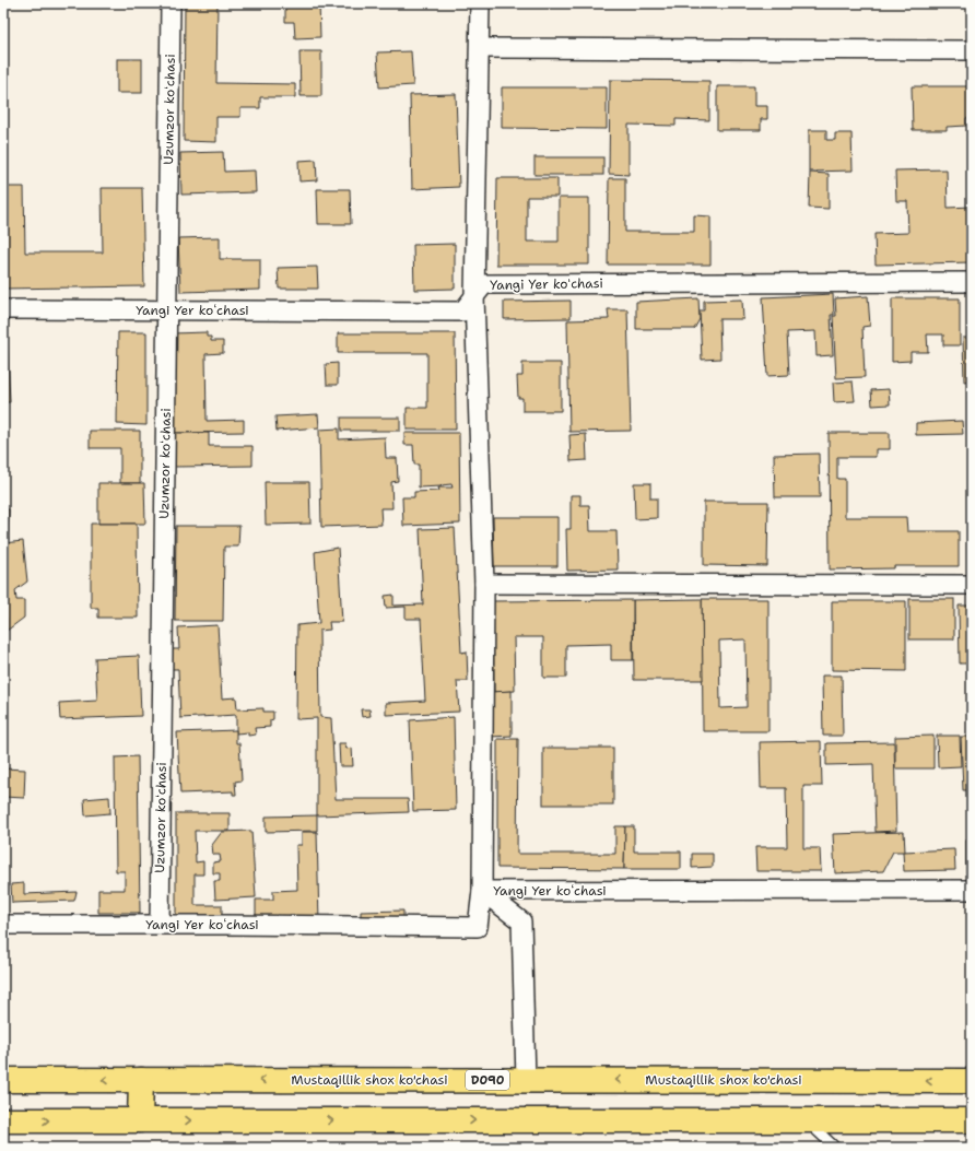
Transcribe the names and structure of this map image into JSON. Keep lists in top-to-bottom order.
{
  "streets": {
    "main road": ["Mustaqillik shox ko'chasi", "D090"],
    "street": ["Uzumzor koʻchasi", "Yangi Yer koʻchasi"]
  },
  "crossings": [
    ["Uzumzor koʻchasi", "Yangi Yer koʻchasi"]
  ]
}
